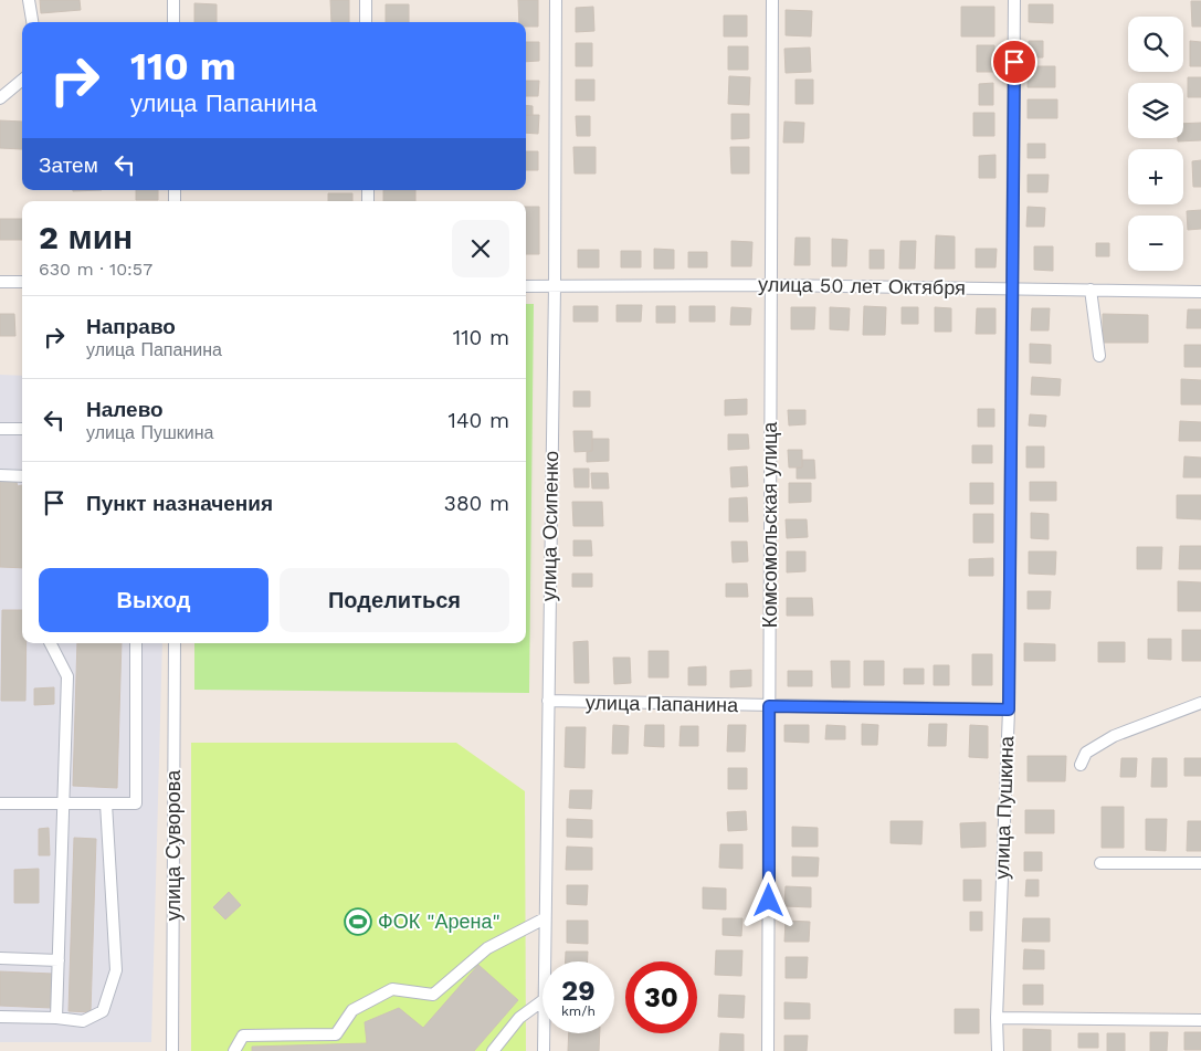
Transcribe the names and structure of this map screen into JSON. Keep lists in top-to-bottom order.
{
  "streets": {
    "street": [
      "улица 50 лет Октября",
      "Комсомольская улица",
      "улица Осипенко",
      "улица Папанина",
      "улица Пушкина",
      "улица Суворова"
    ]
  },
  "crossings": [
    ["улица 50 лет Октября", "Комсомольская улица"],
    ["улица 50 лет Октября", "улица Осипенко"],
    ["улица 50 лет Октября", "улица Пушкина"],
    ["Комсомольская улица", "улица Папанина"],
    ["улица Осипенко", "улица Папанина"],
    ["улица Папанина", "улица Пушкина"]
  ],
  "places": {
    "sports": ["ФОК \"Арена\""]
  },
  "page": {
    "map_buttons": ["+", "−"],
    "turn": ["110 m", "улица Папанина"],
    "then": "Затем",
    "heading": ["2 мин", "630 m · 10:57"],
    "list": [
      {
        "name": "Направо",
        "note": "улица Папанина",
        "value": "110 m"
      },
      {
        "name": "Налево",
        "note": "улица Пушкина",
        "value": "140 m"
      },
      {
        "name": "Пункт назначения",
        "value": "380 m"
      }
    ],
    "buttons": ["Выход", "Поделиться"],
    "speed": "29 km/h",
    "limit": "30"
  }
}
